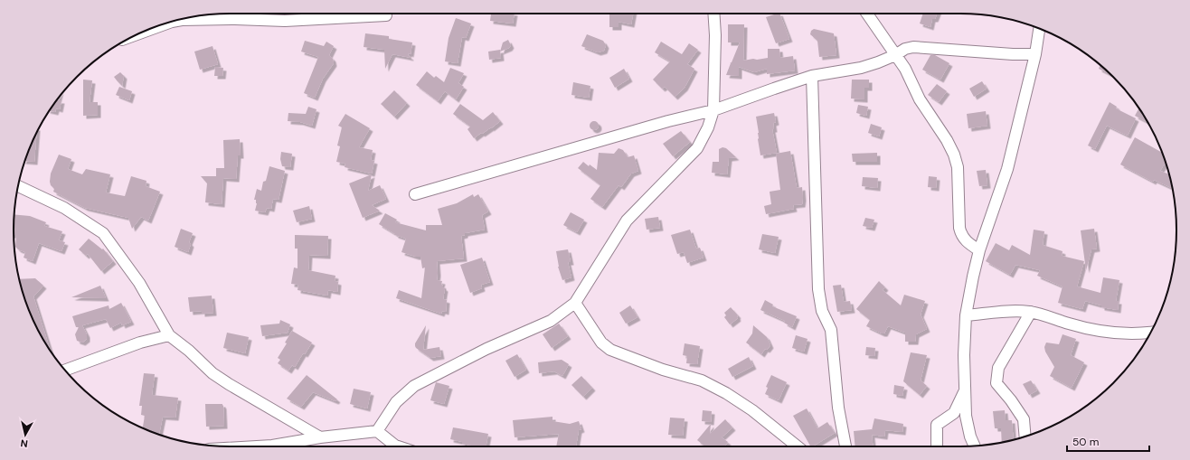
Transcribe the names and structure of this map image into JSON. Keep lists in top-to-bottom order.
{
  "scale_bar": "50 m",
  "north": "bottom"
}
